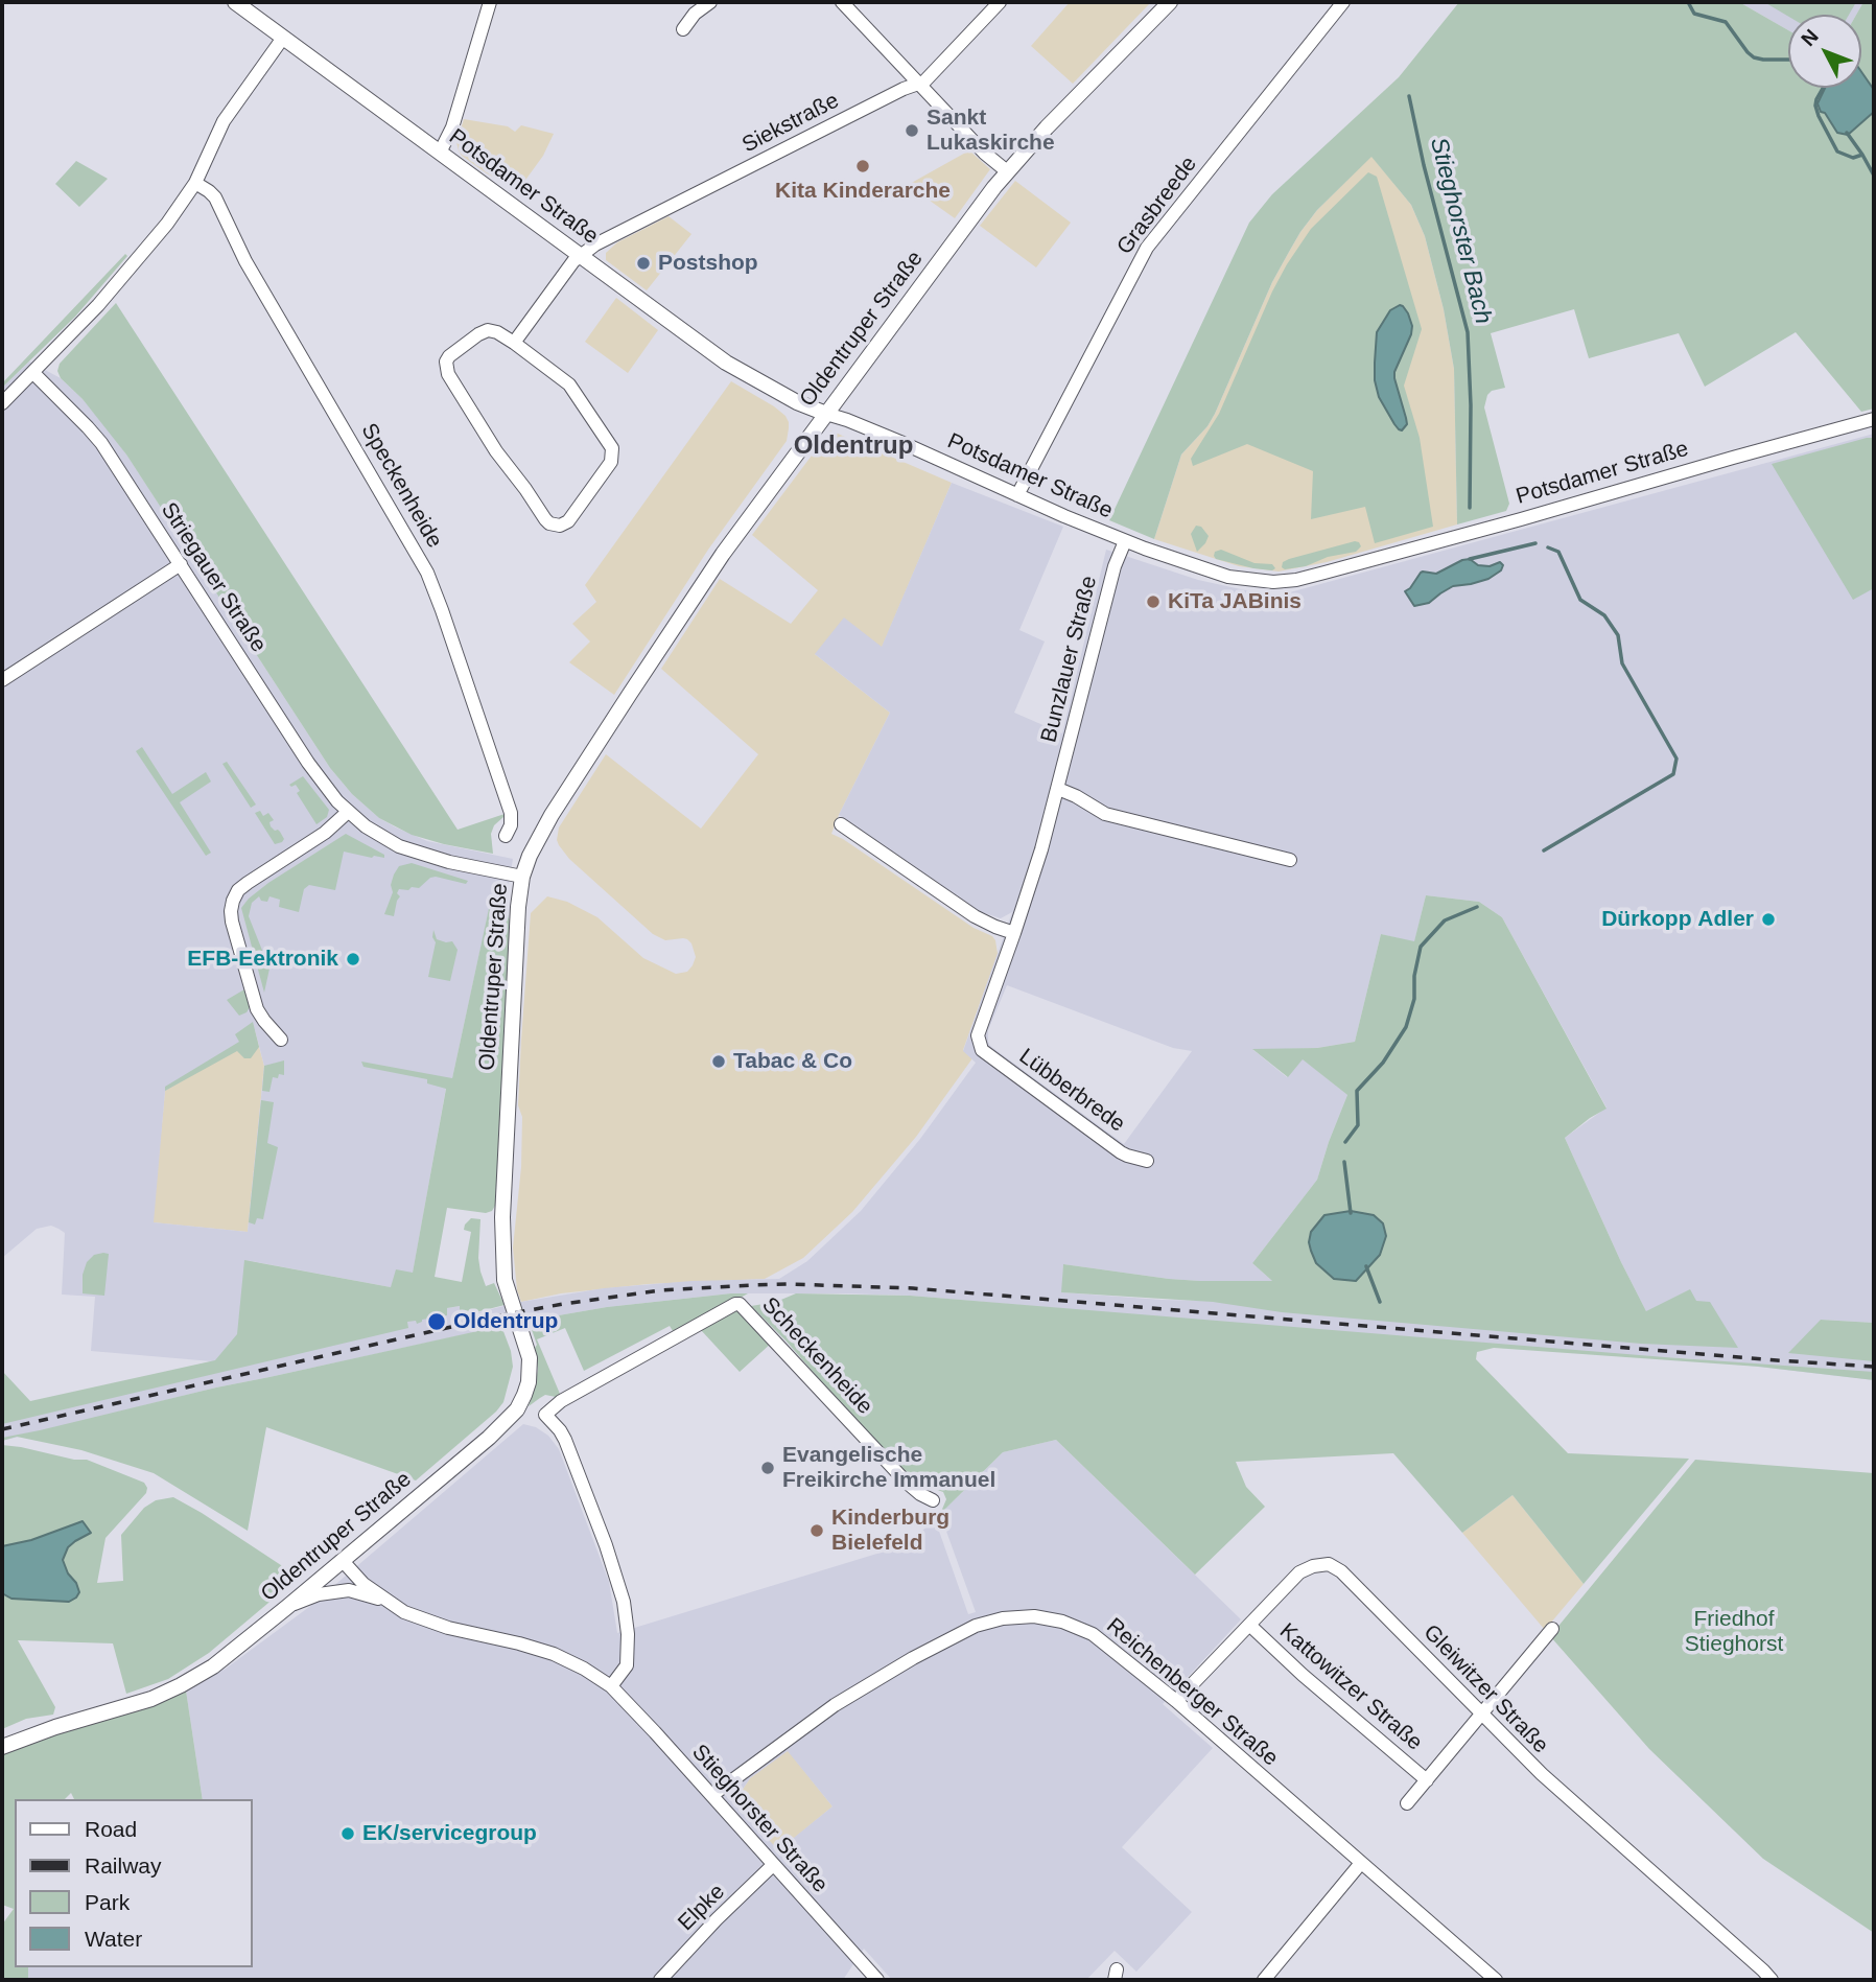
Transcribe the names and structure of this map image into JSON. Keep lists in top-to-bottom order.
{
  "streets": {
    "street": [
      "Siekstraße",
      "Potsdamer Straße",
      "Grasbreede",
      "Oldentruper Straße",
      "Speckenheide",
      "Striegauer Straße",
      "Bunzlauer Straße",
      "Lübberbrede",
      "Scheckenheide",
      "Kattowitzer Straße",
      "Gleiwitzer Straße",
      "Reichenberger Straße",
      "Stieghorster Straße",
      "Elpke"
    ]
  },
  "crossings": [
    ["Siekstraße", "Potsdamer Straße"],
    ["Potsdamer Straße", "Grasbreede"],
    ["Potsdamer Straße", "Oldentruper Straße"],
    ["Potsdamer Straße", "Bunzlauer Straße"],
    ["Oldentruper Straße", "Striegauer Straße"],
    ["Oldentruper Straße", "Stieghorster Straße"],
    ["Bunzlauer Straße", "Lübberbrede"],
    ["Scheckenheide", "Stieghorster Straße"],
    ["Kattowitzer Straße", "Gleiwitzer Straße"],
    ["Gleiwitzer Straße", "Reichenberger Straße"],
    ["Reichenberger Straße", "Stieghorster Straße"],
    ["Stieghorster Straße", "Elpke"]
  ],
  "districts": ["Oldentrup"],
  "water": ["Stieghorster Bach"],
  "parks": ["Friedhof Stieghorst"],
  "places": [
    "Sankt Lukaskirche",
    "Kita Kinderarche",
    "Postshop",
    "KiTa JABinis",
    "Dürkopp Adler",
    "EFB-Eektronik",
    "Tabac & Co",
    "Oldentrup",
    "Evangelische Freikirche Immanuel",
    "Kinderburg Bielefeld",
    "EK/servicegroup"
  ],
  "legend": [
    "Road",
    "Railway",
    "Park",
    "Water"
  ],
  "north": "top left"
}
